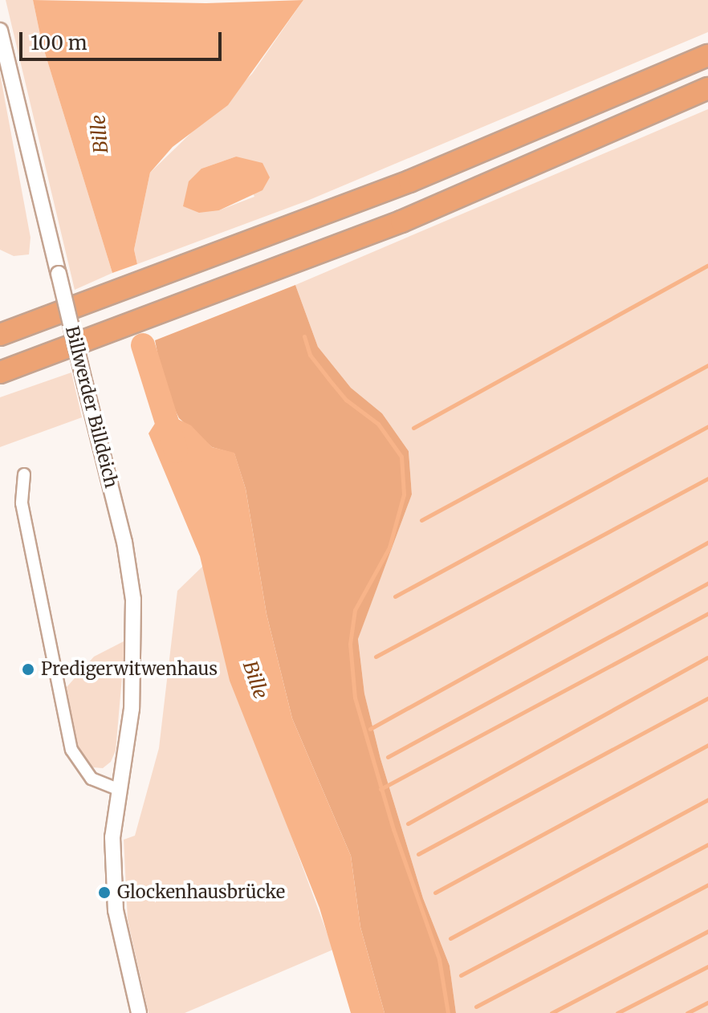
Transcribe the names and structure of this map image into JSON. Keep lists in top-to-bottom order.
{
  "streets": {
    "street": ["Billwerder Billdeich"]
  },
  "water": ["Bille"],
  "places": ["Predigerwitwenhaus", "Glockenhausbrücke"],
  "scale_bar": "100 m"
}
